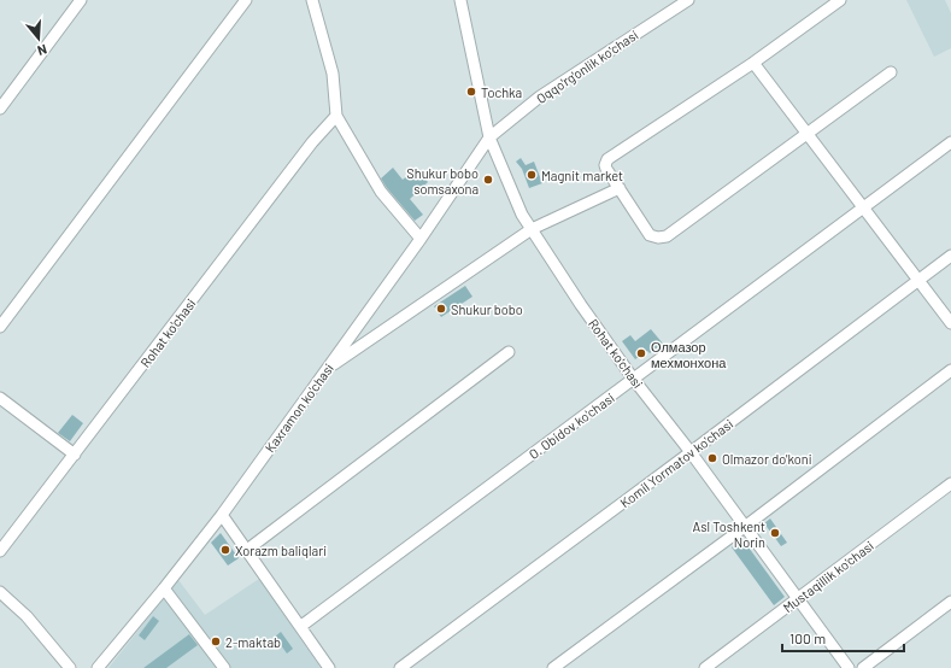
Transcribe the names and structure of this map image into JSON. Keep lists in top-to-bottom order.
{
  "streets": {
    "street": [
      "Oqqo'rg'onlik ko'chasi",
      "Rohat ko'chasi",
      "Kaxramon ko'chasi",
      "O. Obidov ko'chasi",
      "Komil Yormatov ko'chasi",
      "Mustaqillik ko'chasi"
    ]
  },
  "crossings": [
    ["Oqqo'rg'onlik ko'chasi", "Rohat ko'chasi"],
    ["Oqqo'rg'onlik ko'chasi", "Kaxramon ko'chasi"],
    ["Rohat ko'chasi", "Kaxramon ko'chasi"],
    ["Rohat ko'chasi", "O. Obidov ko'chasi"],
    ["Rohat ko'chasi", "Komil Yormatov ko'chasi"],
    ["Rohat ko'chasi", "Mustaqillik ko'chasi"]
  ],
  "places": [
    "Tochka",
    "Magnit market",
    "Shukur bobo somsaxona",
    "Shukur bobo",
    "Олмазор мехмонхона",
    "Olmazor do'koni",
    "Asl Toshkent Norin",
    "Xorazm baliqlari",
    "2-maktab"
  ],
  "scale_bar": "100 m",
  "north": "bottom"
}
